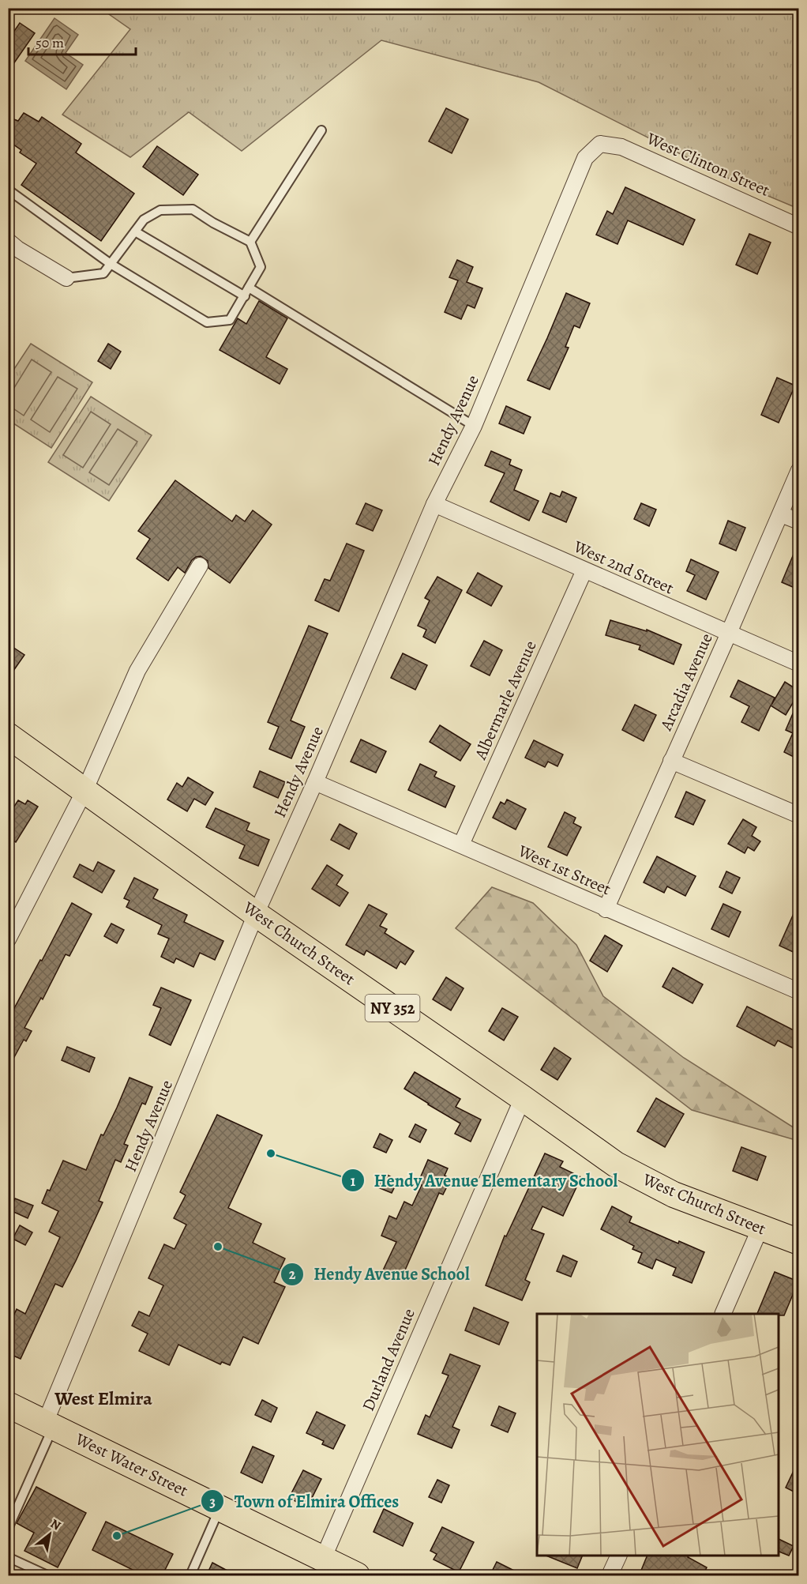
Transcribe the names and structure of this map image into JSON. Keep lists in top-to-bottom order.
{
  "streets": {
    "main road": ["West Church Street", "NY 352", "West Water Street"],
    "street": [
      "West Clinton Street",
      "Hendy Avenue",
      "West 2nd Street",
      "Arcadia Avenue",
      "Albermarle Avenue",
      "West 1st Street",
      "Durland Avenue"
    ]
  },
  "crossings": [
    ["West Clinton Street", "Hendy Avenue"],
    ["Hendy Avenue", "West 2nd Street"],
    ["Hendy Avenue", "West 1st Street"],
    ["Hendy Avenue", "West Church Street"],
    ["Hendy Avenue", "West Water Street"],
    ["West 2nd Street", "Arcadia Avenue"],
    ["West 2nd Street", "Albermarle Avenue"],
    ["Arcadia Avenue", "West 1st Street"],
    ["Albermarle Avenue", "West 1st Street"],
    ["West Church Street", "Durland Avenue"],
    ["Durland Avenue", "West Water Street"]
  ],
  "districts": ["West Elmira"],
  "places": ["Hendy Avenue Elementary School", "Hendy Avenue School", "Town of Elmira Offices"],
  "scale_bar": "50 m",
  "north": "top right"
}
